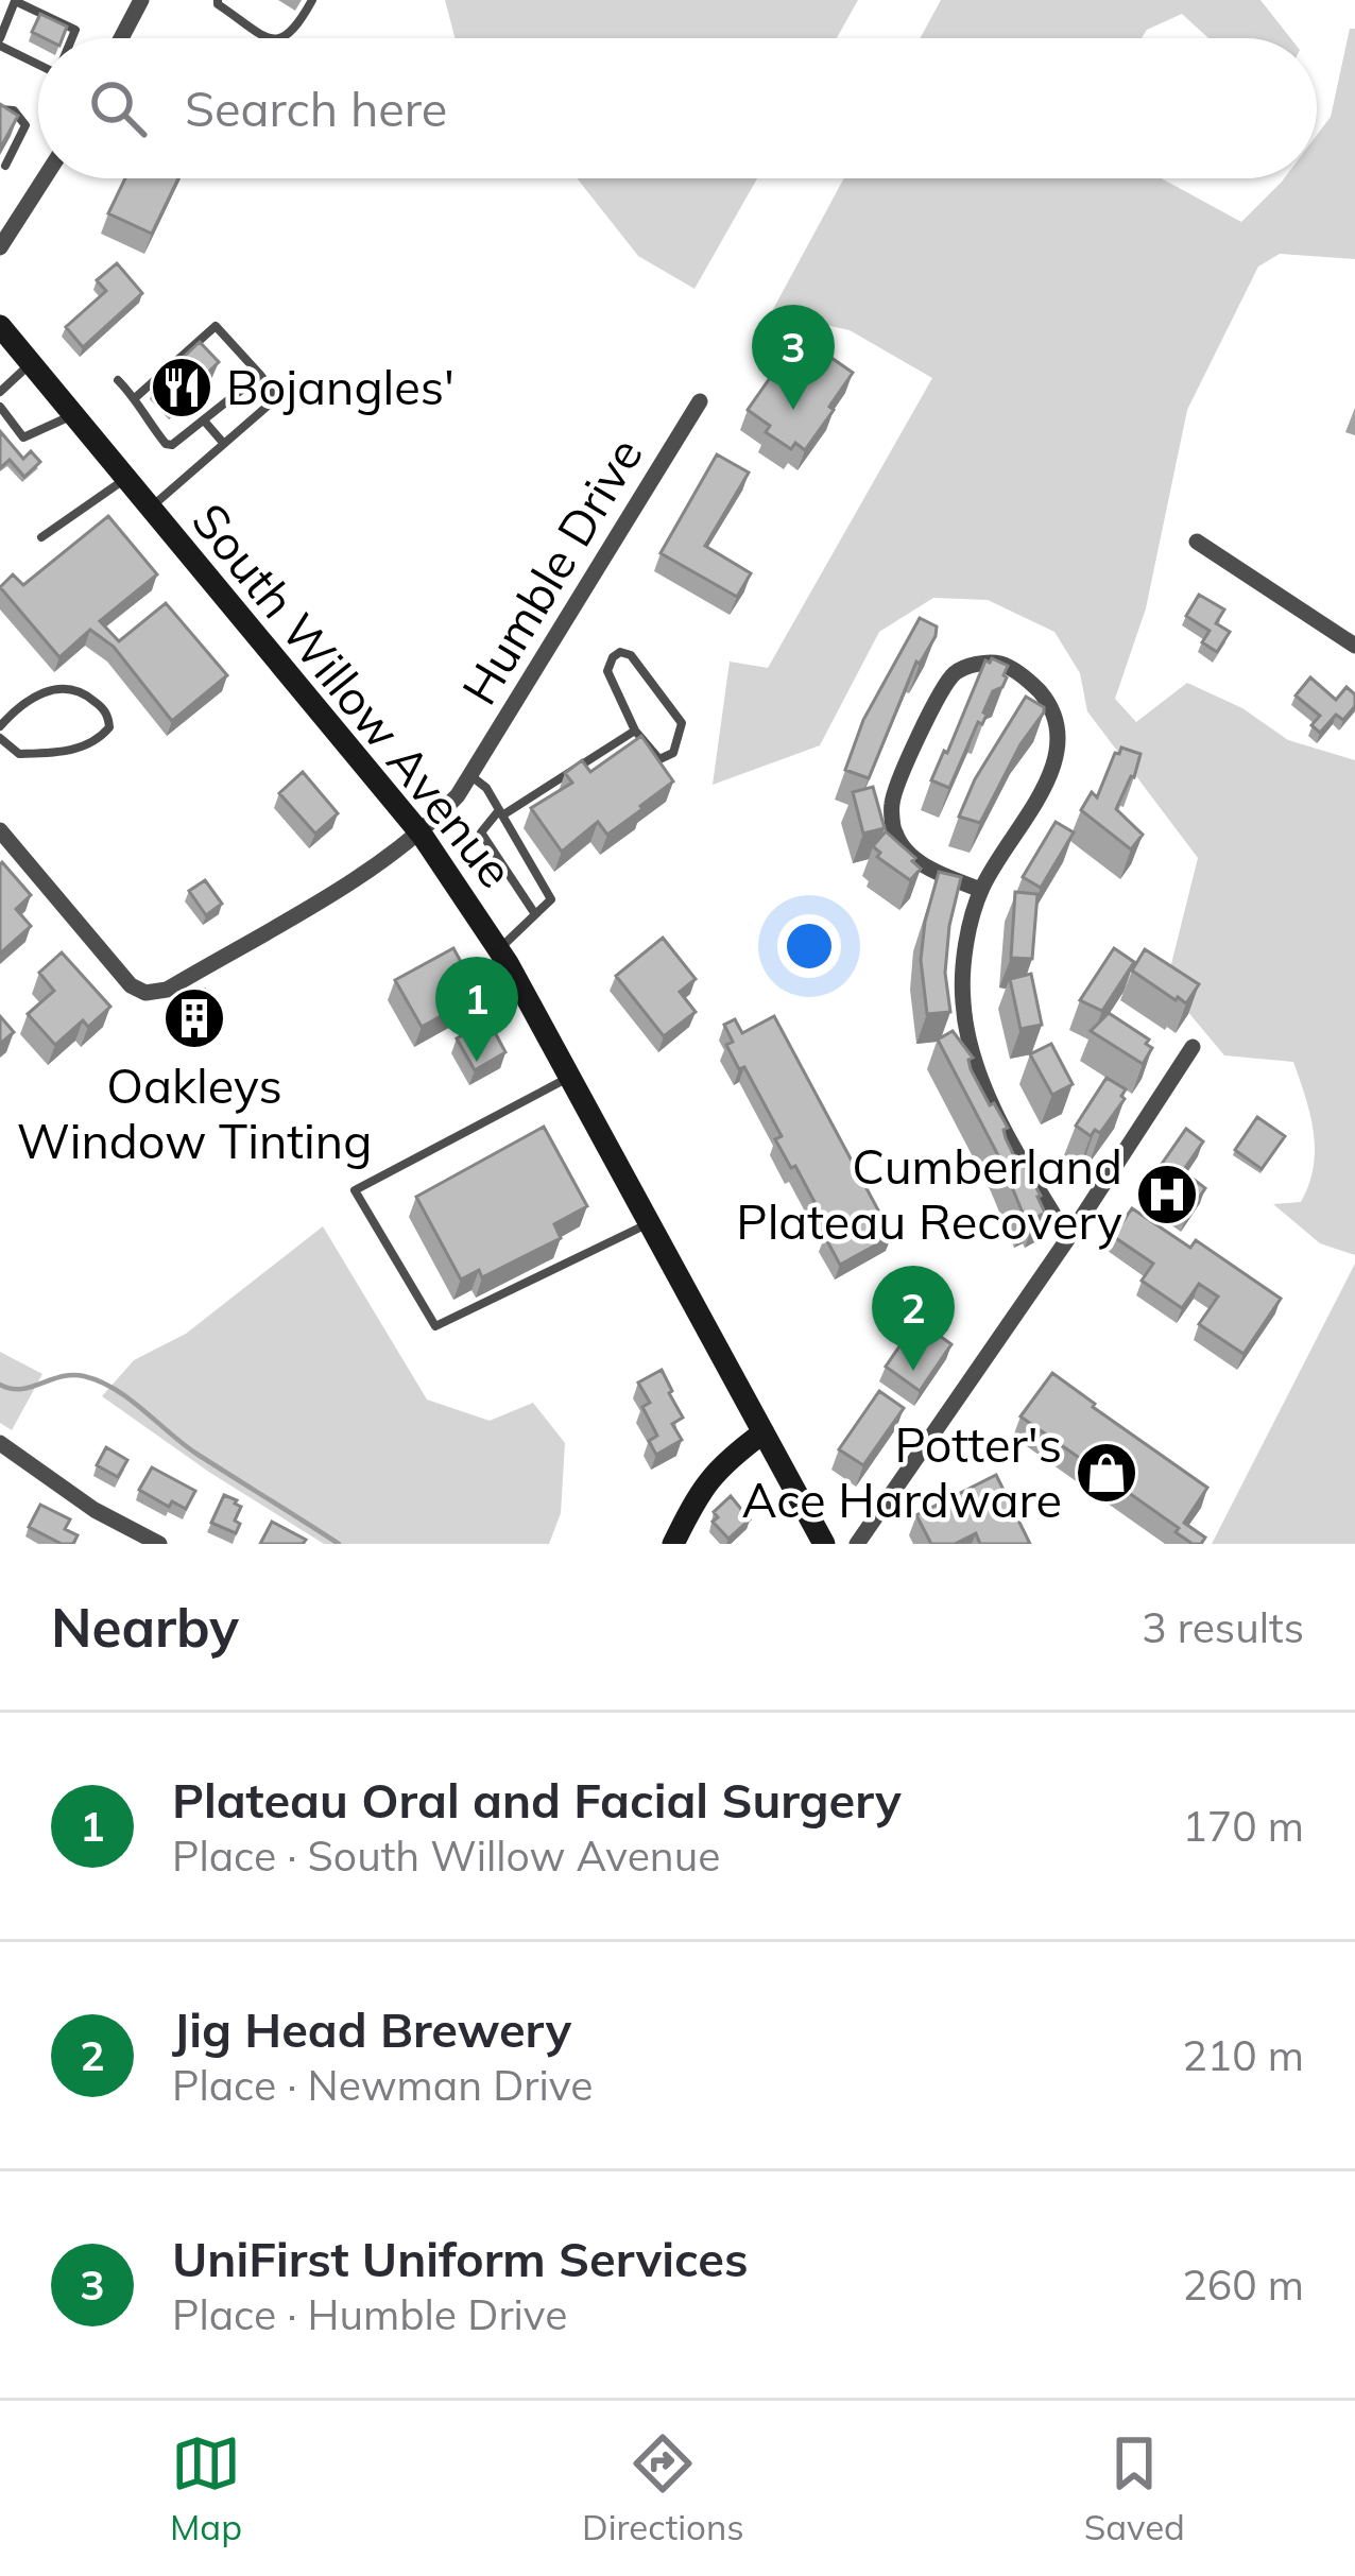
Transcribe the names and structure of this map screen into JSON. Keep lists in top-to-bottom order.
{
  "streets": {
    "main road": ["South Willow Avenue"],
    "street": ["Humble Drive"]
  },
  "crossings": [
    ["Humble Drive", "South Willow Avenue"]
  ],
  "places": {
    "restaurant": ["Bojangles'"],
    "building": ["Oakleys Window Tinting"],
    "hospital": ["Cumberland Plateau Recovery"],
    "shop": ["Potter's Ace Hardware"]
  },
  "page": {
    "search": "Search here",
    "pins": ["3", "1", "2"],
    "heading": ["Nearby", "3 results"],
    "list": [
      {
        "mark": "1",
        "name": "Plateau Oral and Facial Surgery",
        "note": "Place · South Willow Avenue",
        "value": "170 m"
      },
      {
        "mark": "2",
        "name": "Jig Head Brewery",
        "note": "Place · Newman Drive",
        "value": "210 m"
      },
      {
        "mark": "3",
        "name": "UniFirst Uniform Services",
        "note": "Place · Humble Drive",
        "value": "260 m"
      }
    ],
    "nav": ["Map", "Directions", "Saved"]
  }
}
